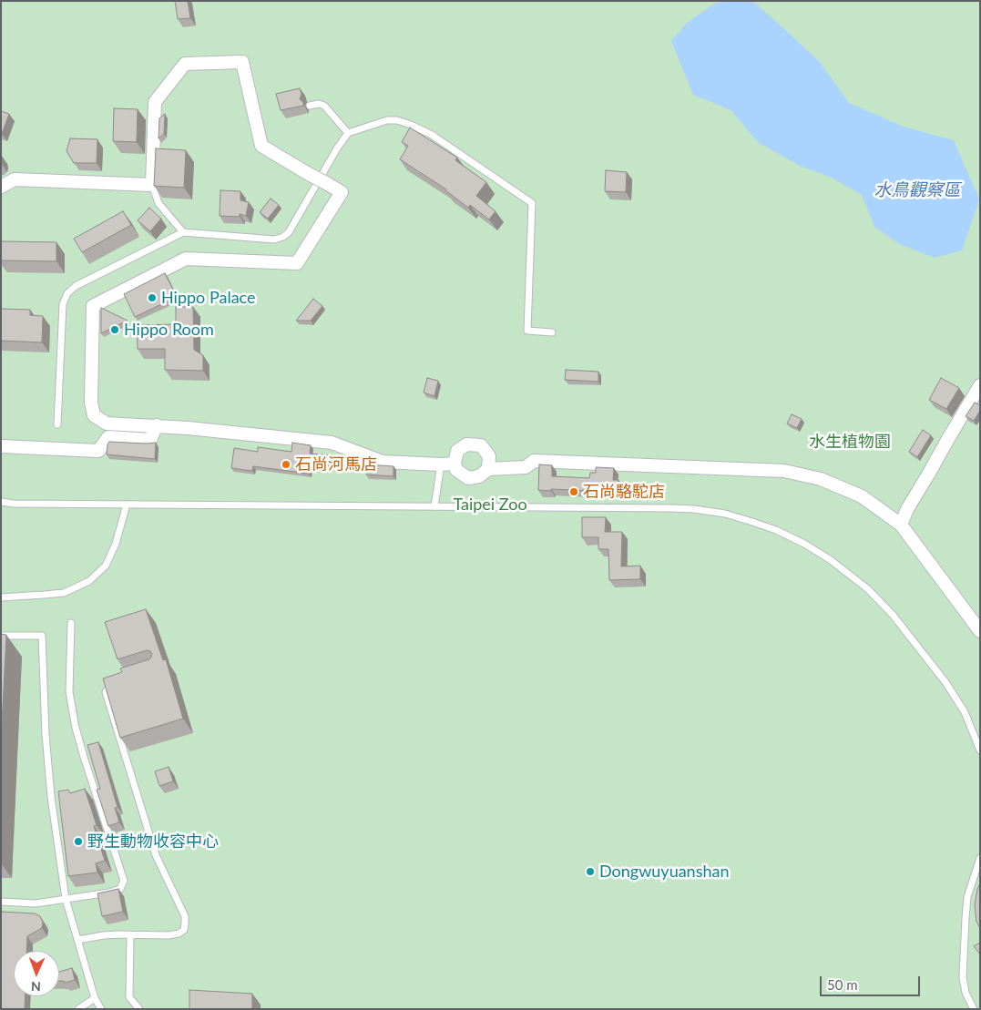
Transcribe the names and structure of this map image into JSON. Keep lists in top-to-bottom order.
{
  "water": ["水鳥觀察區"],
  "parks": ["水生植物園", "Taipei Zoo"],
  "places": [
    "Hippo Palace",
    "Hippo Room",
    "石尚河馬店",
    "石尚駱駝店",
    "野生動物收容中心",
    "Dongwuyuanshan"
  ],
  "scale_bar": "50 m",
  "north": "bottom"
}
